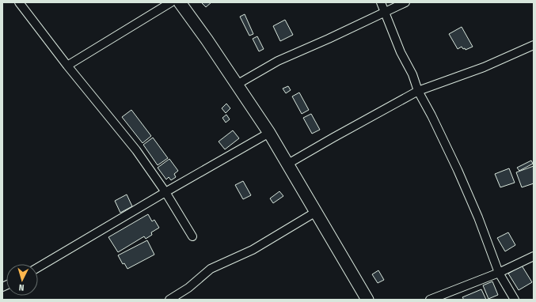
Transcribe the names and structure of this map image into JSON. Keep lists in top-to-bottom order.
{
  "north": "bottom"
}
